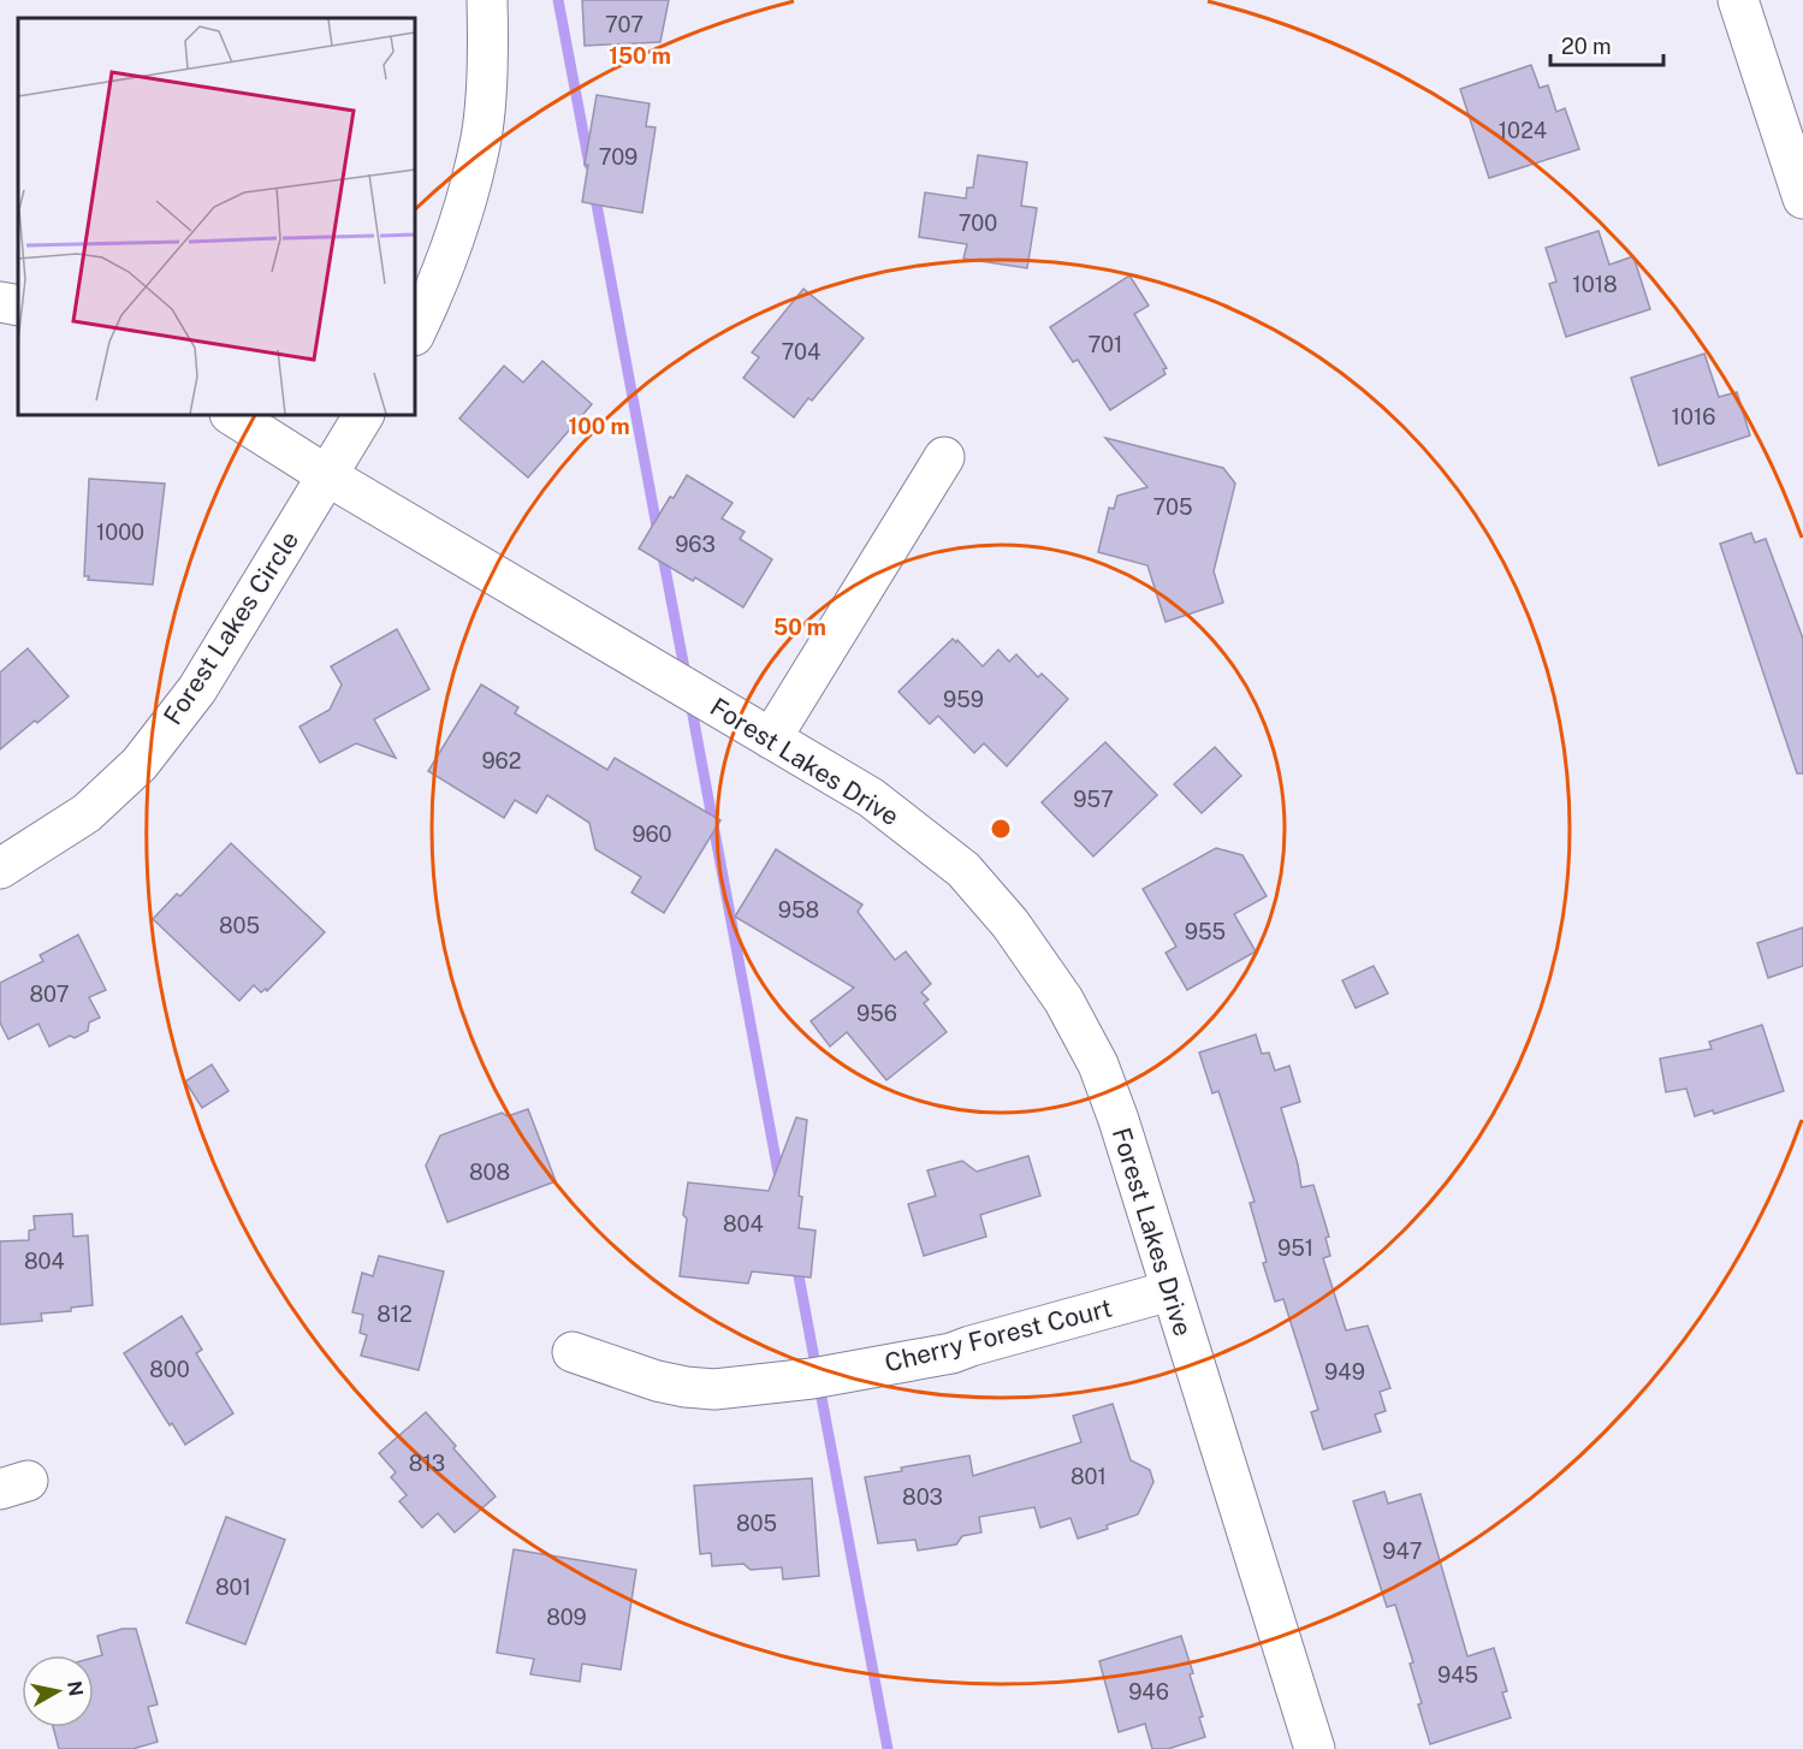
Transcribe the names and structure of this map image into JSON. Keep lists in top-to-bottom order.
{
  "streets": {
    "street": ["Forest Lakes Circle", "Forest Lakes Drive", "Cherry Forest Court"]
  },
  "crossings": [
    ["Forest Lakes Circle", "Forest Lakes Drive"],
    ["Forest Lakes Drive", "Cherry Forest Court"]
  ],
  "house_numbers": [
    "707",
    "1024",
    "709",
    "700",
    "1018",
    "701",
    "704",
    "1016",
    "705",
    "1000",
    "963",
    "959",
    "962",
    "957",
    "960",
    "958",
    "805",
    "955",
    "807",
    "956",
    "808",
    "804",
    "951",
    "804",
    "812",
    "800",
    "949",
    "813",
    "801",
    "803",
    "805",
    "947",
    "801",
    "809",
    "945",
    "946"
  ],
  "scale_bar": "20 m",
  "north": "right",
  "rings": ["150 m", "100 m", "50 m"]
}
